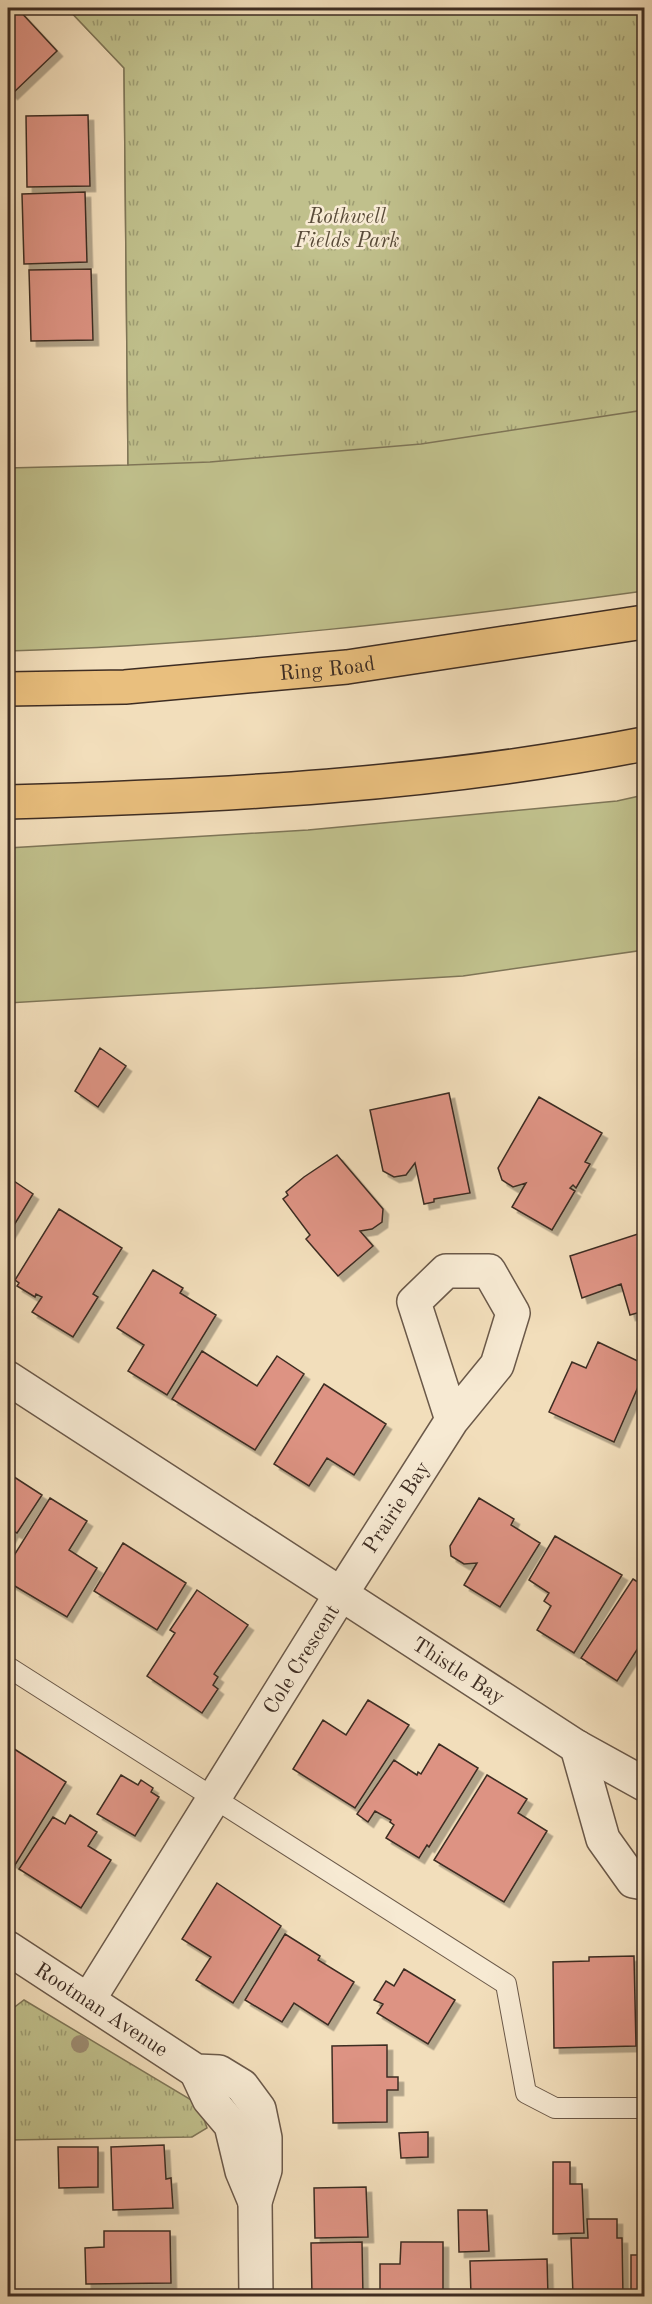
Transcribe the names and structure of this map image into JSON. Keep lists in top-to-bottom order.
{
  "streets": {
    "highway": ["Ring Road"],
    "street": [
      "Prairie Bay",
      "Cole Crescent",
      "Thistle Bay",
      "Rootman Avenue"
    ]
  },
  "crossings": [
    ["Prairie Bay", "Cole Crescent"],
    ["Prairie Bay", "Thistle Bay"],
    ["Cole Crescent", "Thistle Bay"],
    ["Cole Crescent", "Rootman Avenue"]
  ],
  "parks": ["Rothwell Fields Park"]
}
